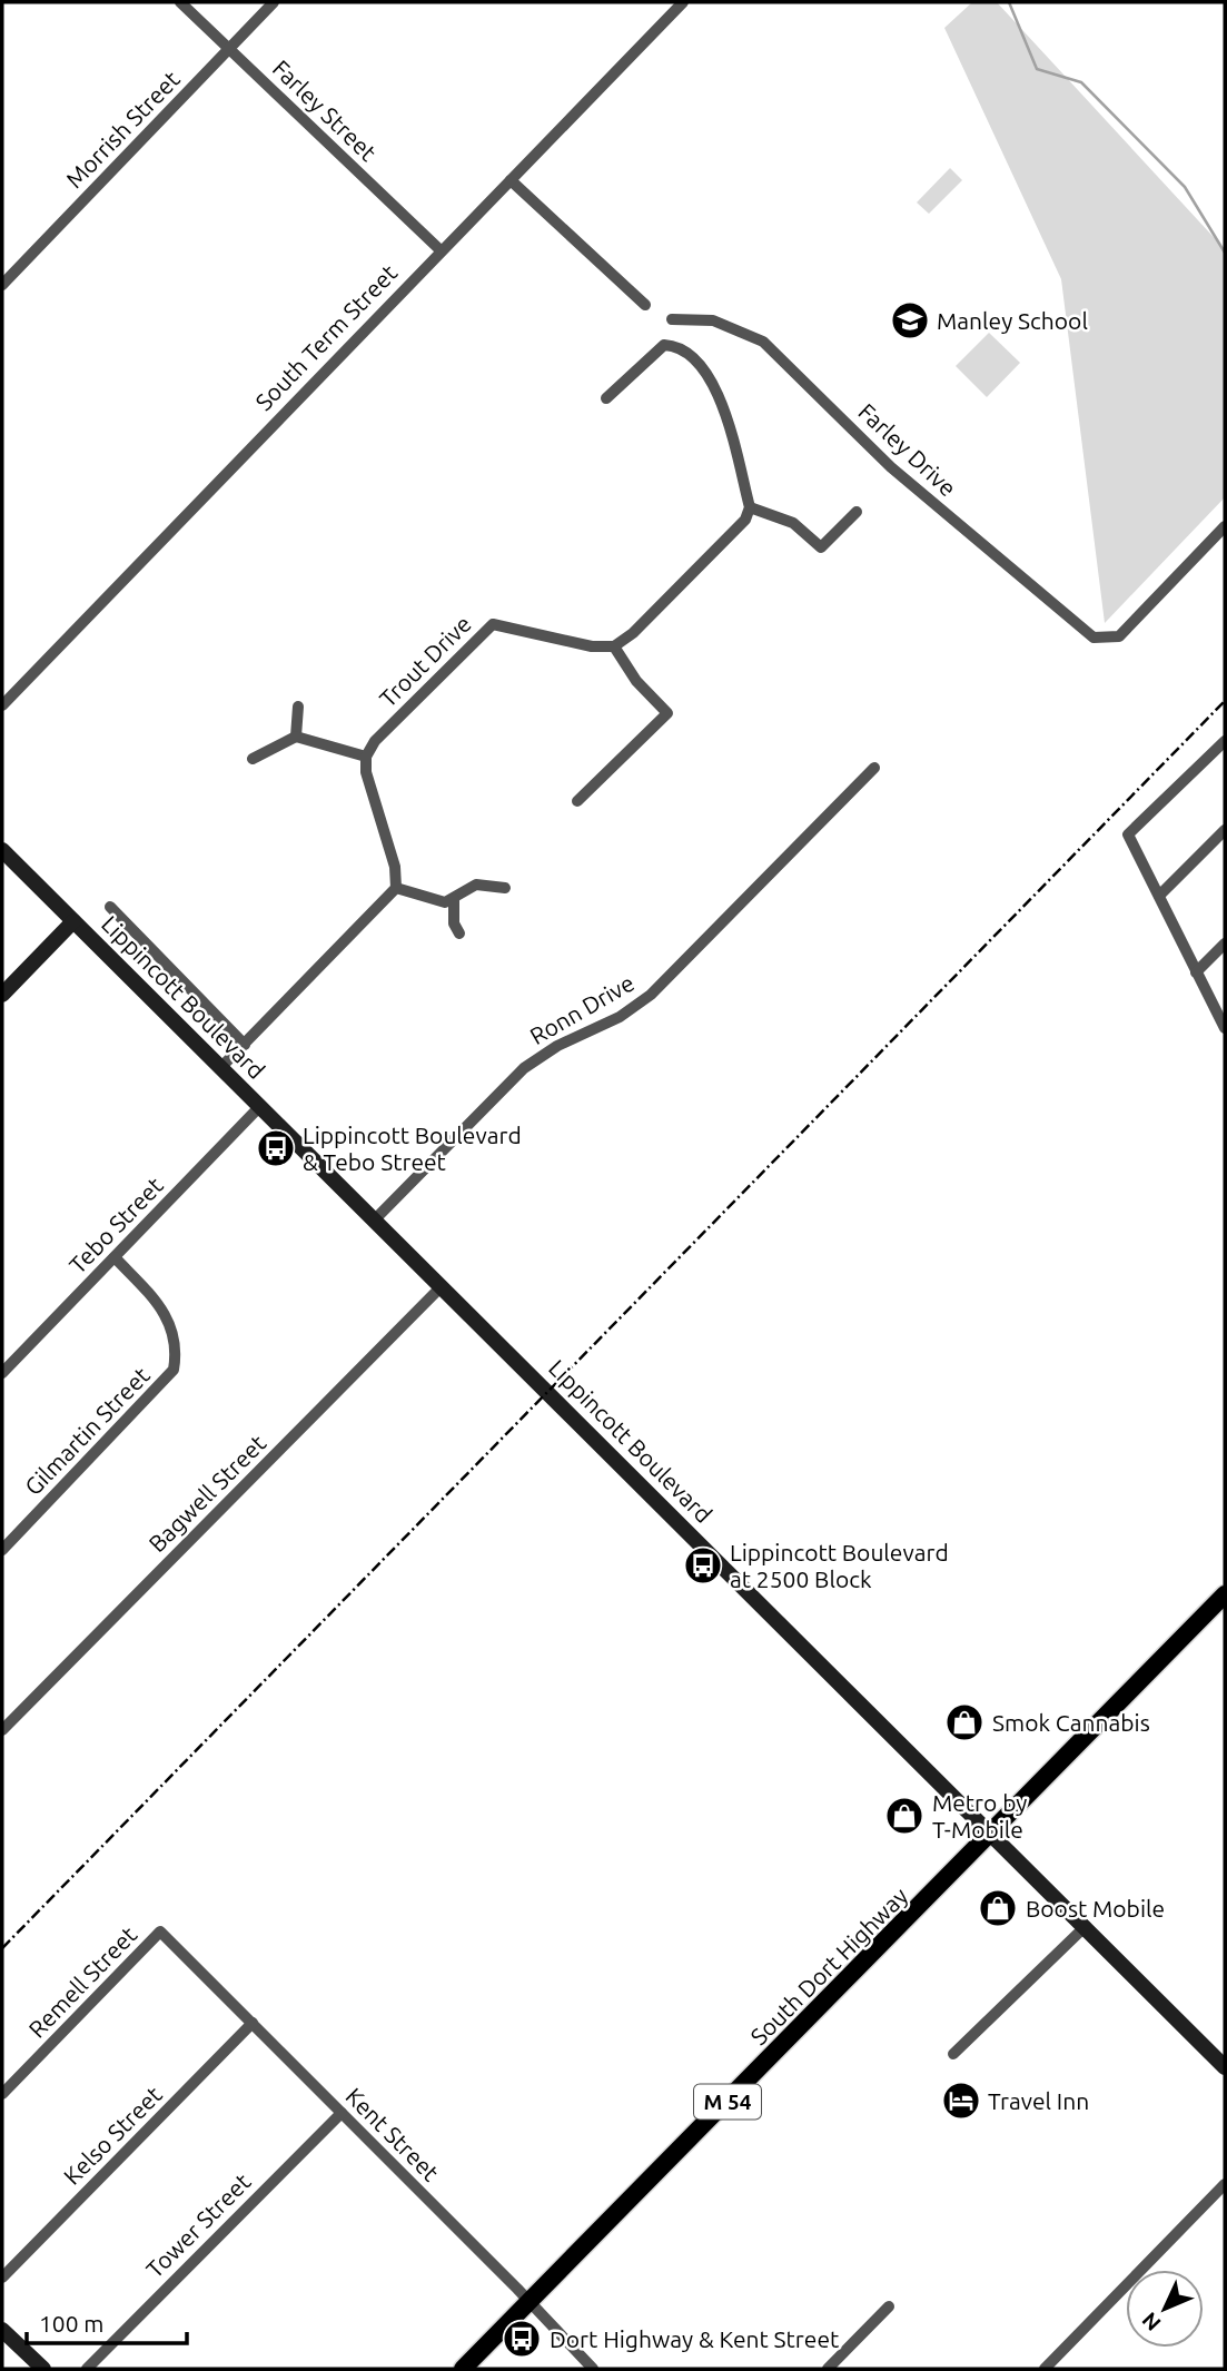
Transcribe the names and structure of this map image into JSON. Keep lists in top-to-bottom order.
{
  "streets": {
    "main road": ["South Dort Highway", "M 54"],
    "street": [
      "Farley Street",
      "Morrish Street",
      "South Term Street",
      "Farley Drive",
      "Trout Drive",
      "Lippincott Boulevard",
      "Ronn Drive",
      "Tebo Street",
      "Gilmartin Street",
      "Bagwell Street",
      "Remell Street",
      "Kent Street",
      "Kelso Street",
      "Tower Street"
    ]
  },
  "crossings": [
    ["Farley Street", "Morrish Street"],
    ["Farley Street", "South Term Street"],
    ["Lippincott Boulevard", "Ronn Drive"],
    ["Lippincott Boulevard", "Tebo Street"],
    ["Lippincott Boulevard", "Bagwell Street"],
    ["Lippincott Boulevard", "South Dort Highway"],
    ["Tebo Street", "Gilmartin Street"],
    ["South Dort Highway", "Kent Street"],
    ["Remell Street", "Kent Street"],
    ["Kent Street", "Kelso Street"],
    ["Kent Street", "Tower Street"]
  ],
  "places": {
    "school or university": ["Manley School"],
    "bus stop": ["Lippincott Boulevard & Tebo Street", "Lippincott Boulevard at 2500 Block", "Dort Highway & Kent Street"],
    "shop": ["Smok Cannabis", "Metro by T-Mobile", "Boost Mobile"],
    "hotel": ["Travel Inn"]
  },
  "scale_bar": "100 m",
  "north": "bottom left"
}
